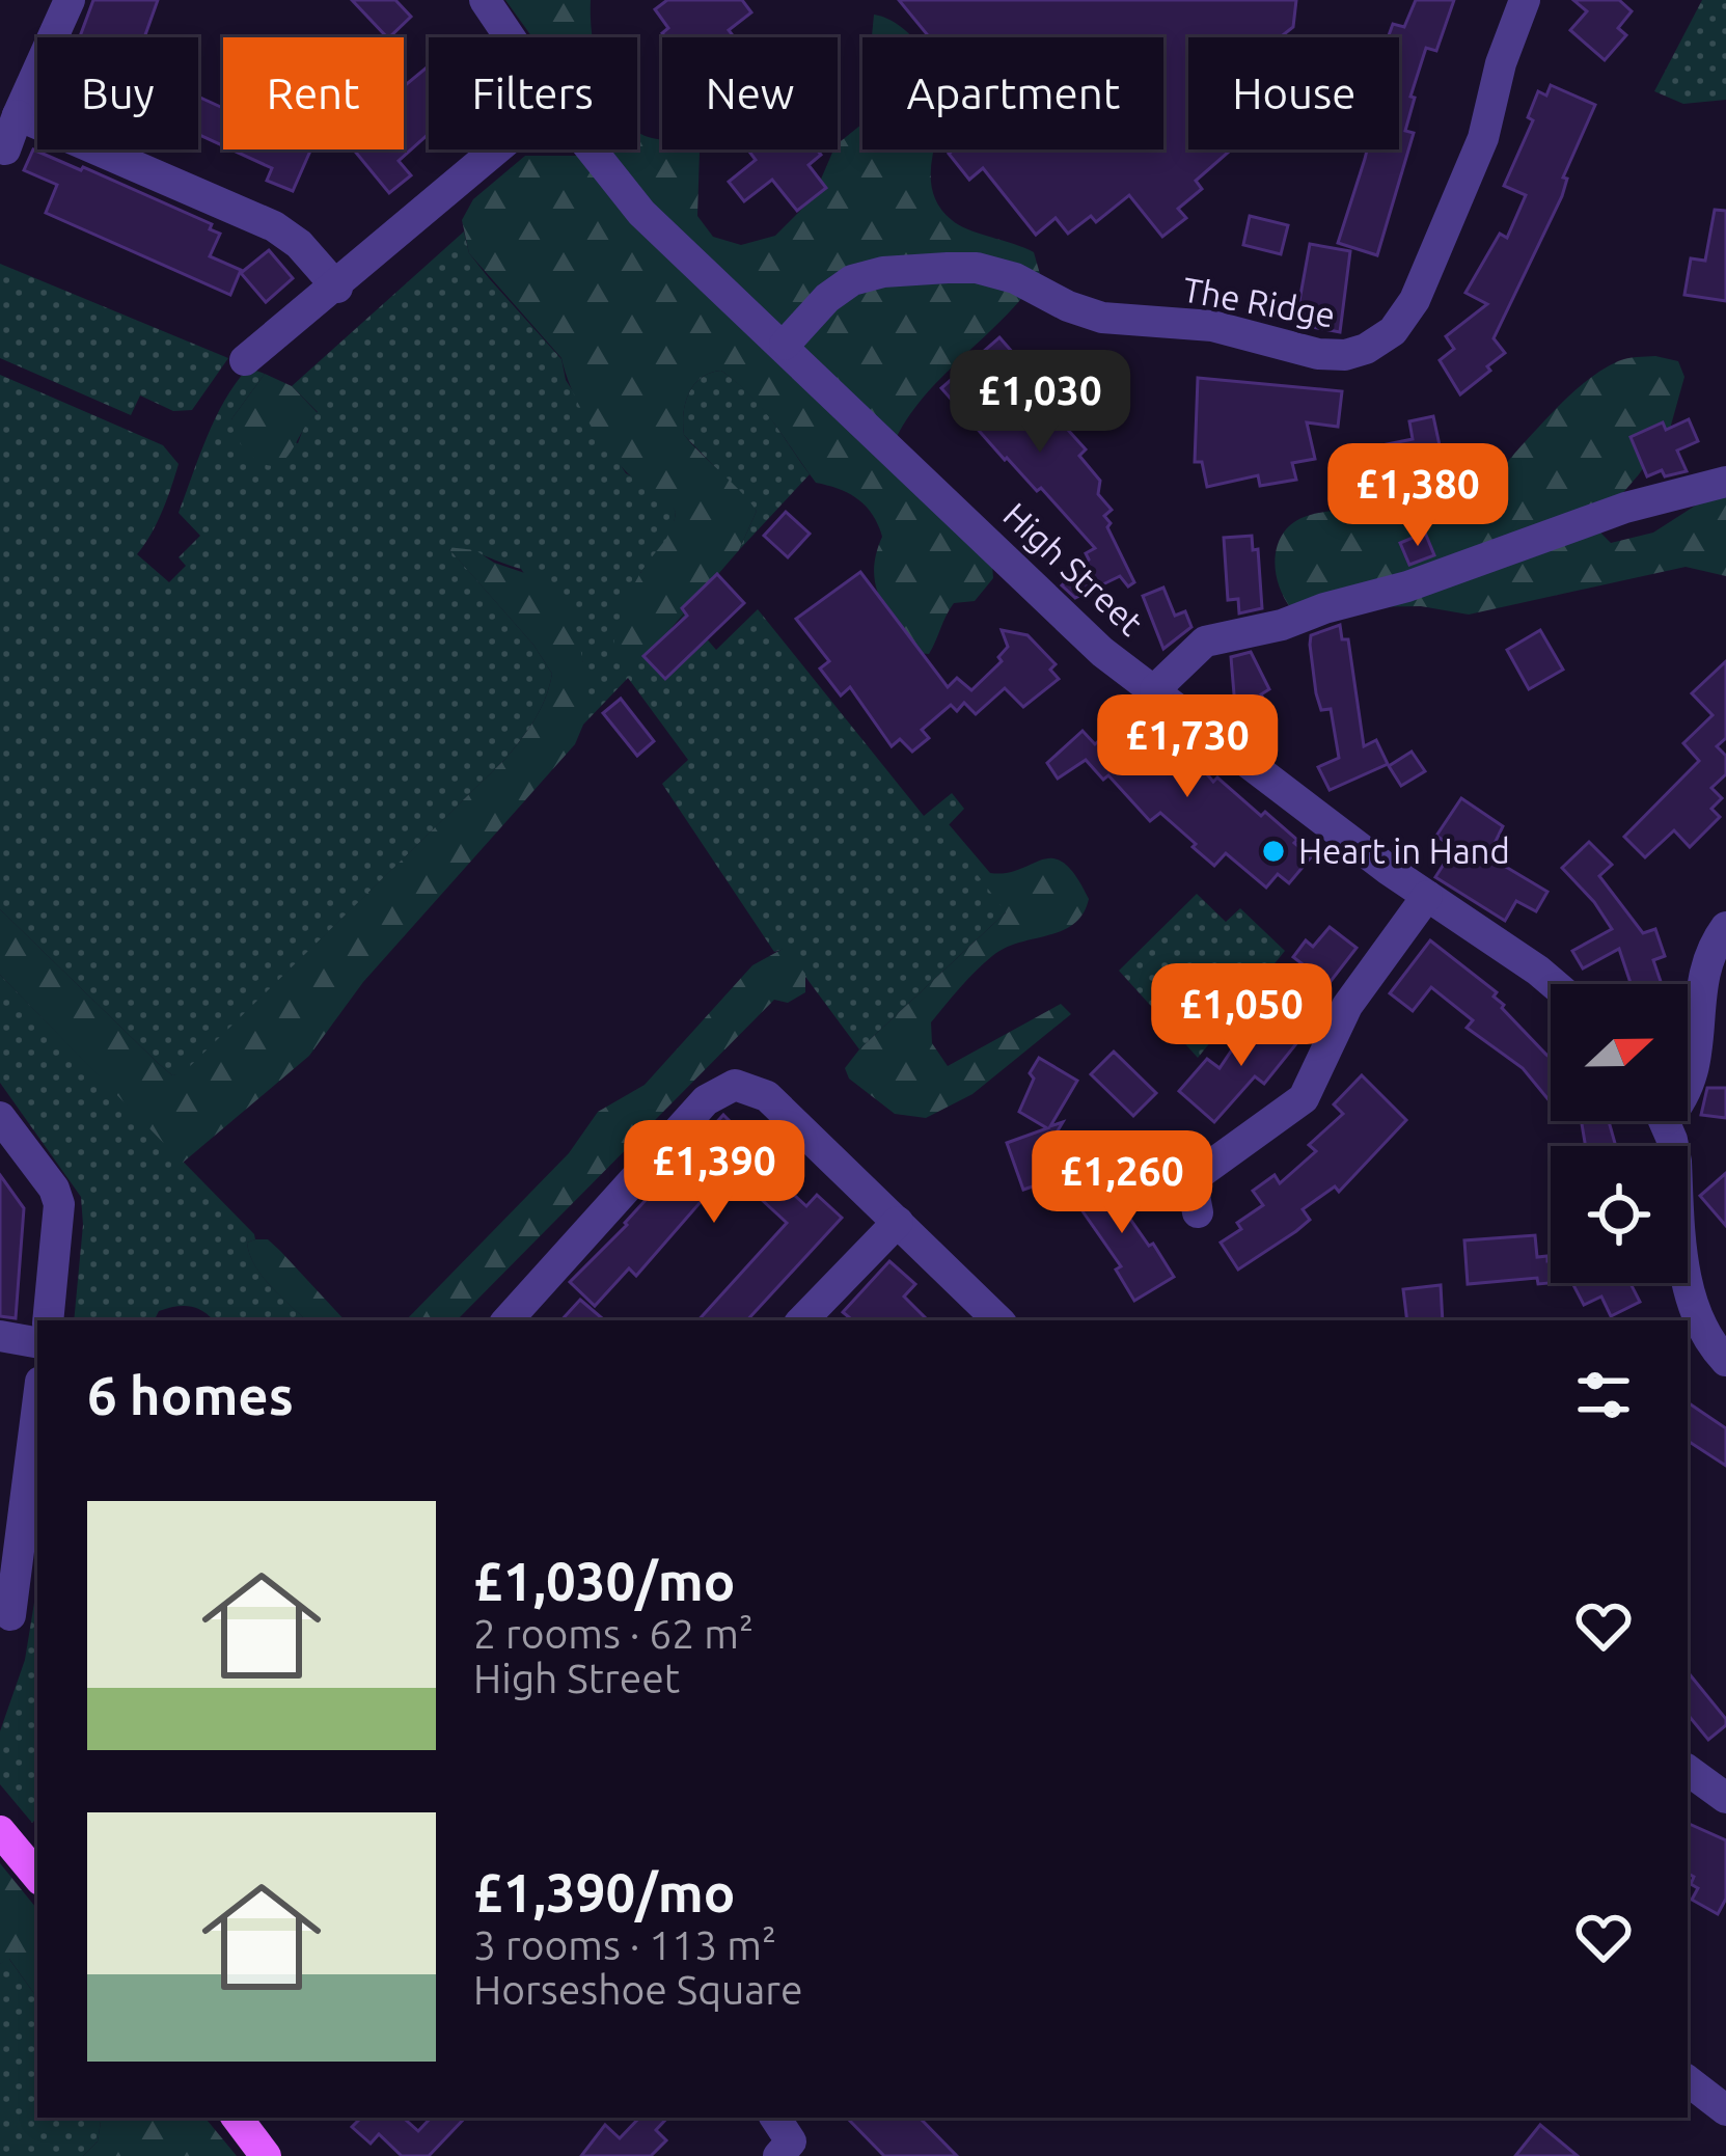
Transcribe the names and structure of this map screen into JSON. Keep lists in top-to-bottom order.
{
  "streets": {
    "street": ["The Ridge", "High Street"]
  },
  "crossings": [
    ["The Ridge", "High Street"]
  ],
  "places": ["Heart in Hand"],
  "north": "right",
  "page": {
    "chip": [
      "Buy",
      "Rent",
      "Filters",
      "New",
      "Apartment",
      "House"
    ],
    "price": [
      "£1,030",
      "£1,380",
      "£1,730",
      "£1,050",
      "£1,390",
      "£1,260"
    ],
    "heading": "6 homes",
    "list": [
      {
        "name": "£1,030/mo",
        "note": "2 rooms · 62 m² · High Street"
      },
      {
        "name": "£1,390/mo",
        "note": "3 rooms · 113 m² · Horseshoe Square"
      }
    ]
  }
}
